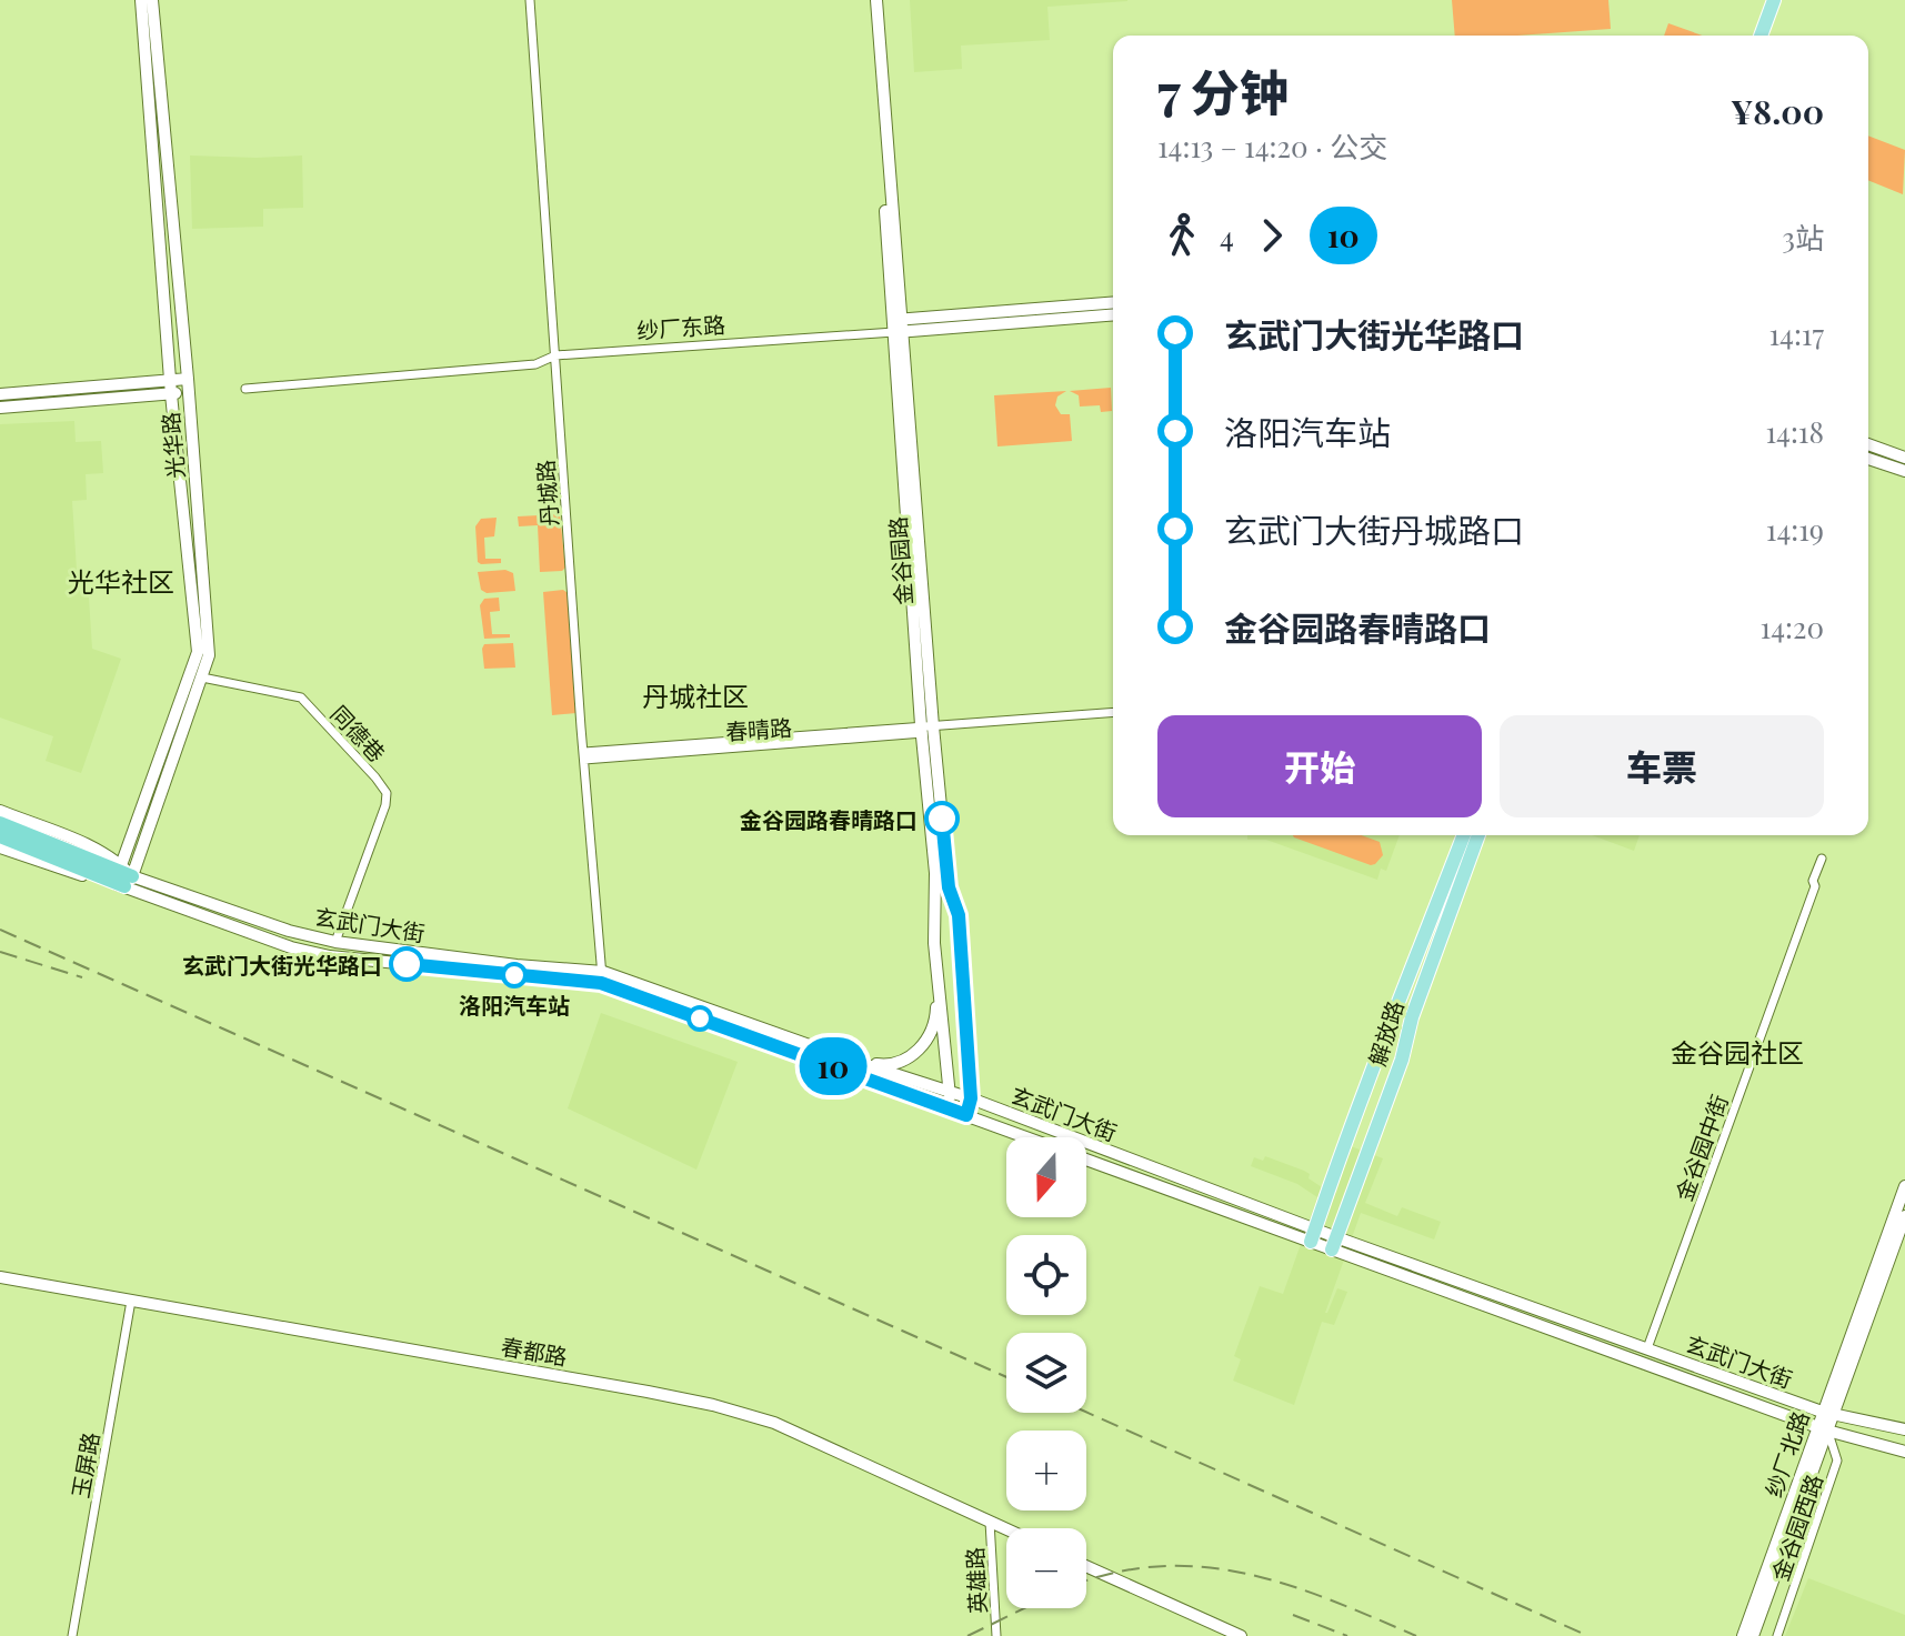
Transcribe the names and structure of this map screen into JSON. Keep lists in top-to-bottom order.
{
  "streets": {
    "main road": [
      "纱厂东路",
      "光华路",
      "金谷园路",
      "玄武门大街",
      "解放路",
      "春都路",
      "纱厂北路"
    ],
    "street": [
      "丹城路",
      "春晴路",
      "同德巷",
      "金谷园中街",
      "玉屏路",
      "金谷园西路",
      "英雄路"
    ]
  },
  "crossings": [
    ["纱厂东路", "丹城路"],
    ["纱厂东路", "金谷园路"],
    ["光华路", "同德巷"],
    ["光华路", "玄武门大街"],
    ["丹城路", "春晴路"],
    ["丹城路", "玄武门大街"],
    ["金谷园路", "春晴路"],
    ["金谷园路", "玄武门大街"],
    ["同德巷", "玄武门大街"],
    ["玄武门大街", "解放路"],
    ["玄武门大街", "金谷园中街"],
    ["玄武门大街", "纱厂北路"],
    ["玄武门大街", "金谷园西路"],
    ["春都路", "玉屏路"],
    ["春都路", "英雄路"],
    ["纱厂北路", "金谷园西路"]
  ],
  "districts": ["光华社区", "丹城社区", "金谷园社区"],
  "places": ["金谷园路春晴路口", "玄武门大街光华路口", "洛阳汽车站"],
  "lines": ["bus line 10"],
  "north": "bottom",
  "page": {
    "on_map": "10",
    "heading": ["7 分钟", "14:13 – 14:20 · 公交", "¥8.00"],
    "legs": ["4", "10", "3站"],
    "list": [
      {
        "name": "玄武门大街光华路口",
        "value": "14:17"
      },
      {
        "name": "洛阳汽车站",
        "value": "14:18"
      },
      {
        "name": "玄武门大街丹城路口",
        "value": "14:19"
      },
      {
        "name": "金谷园路春晴路口",
        "value": "14:20"
      }
    ],
    "buttons": ["开始", "车票"],
    "map_buttons": ["+", "−"]
  }
}
